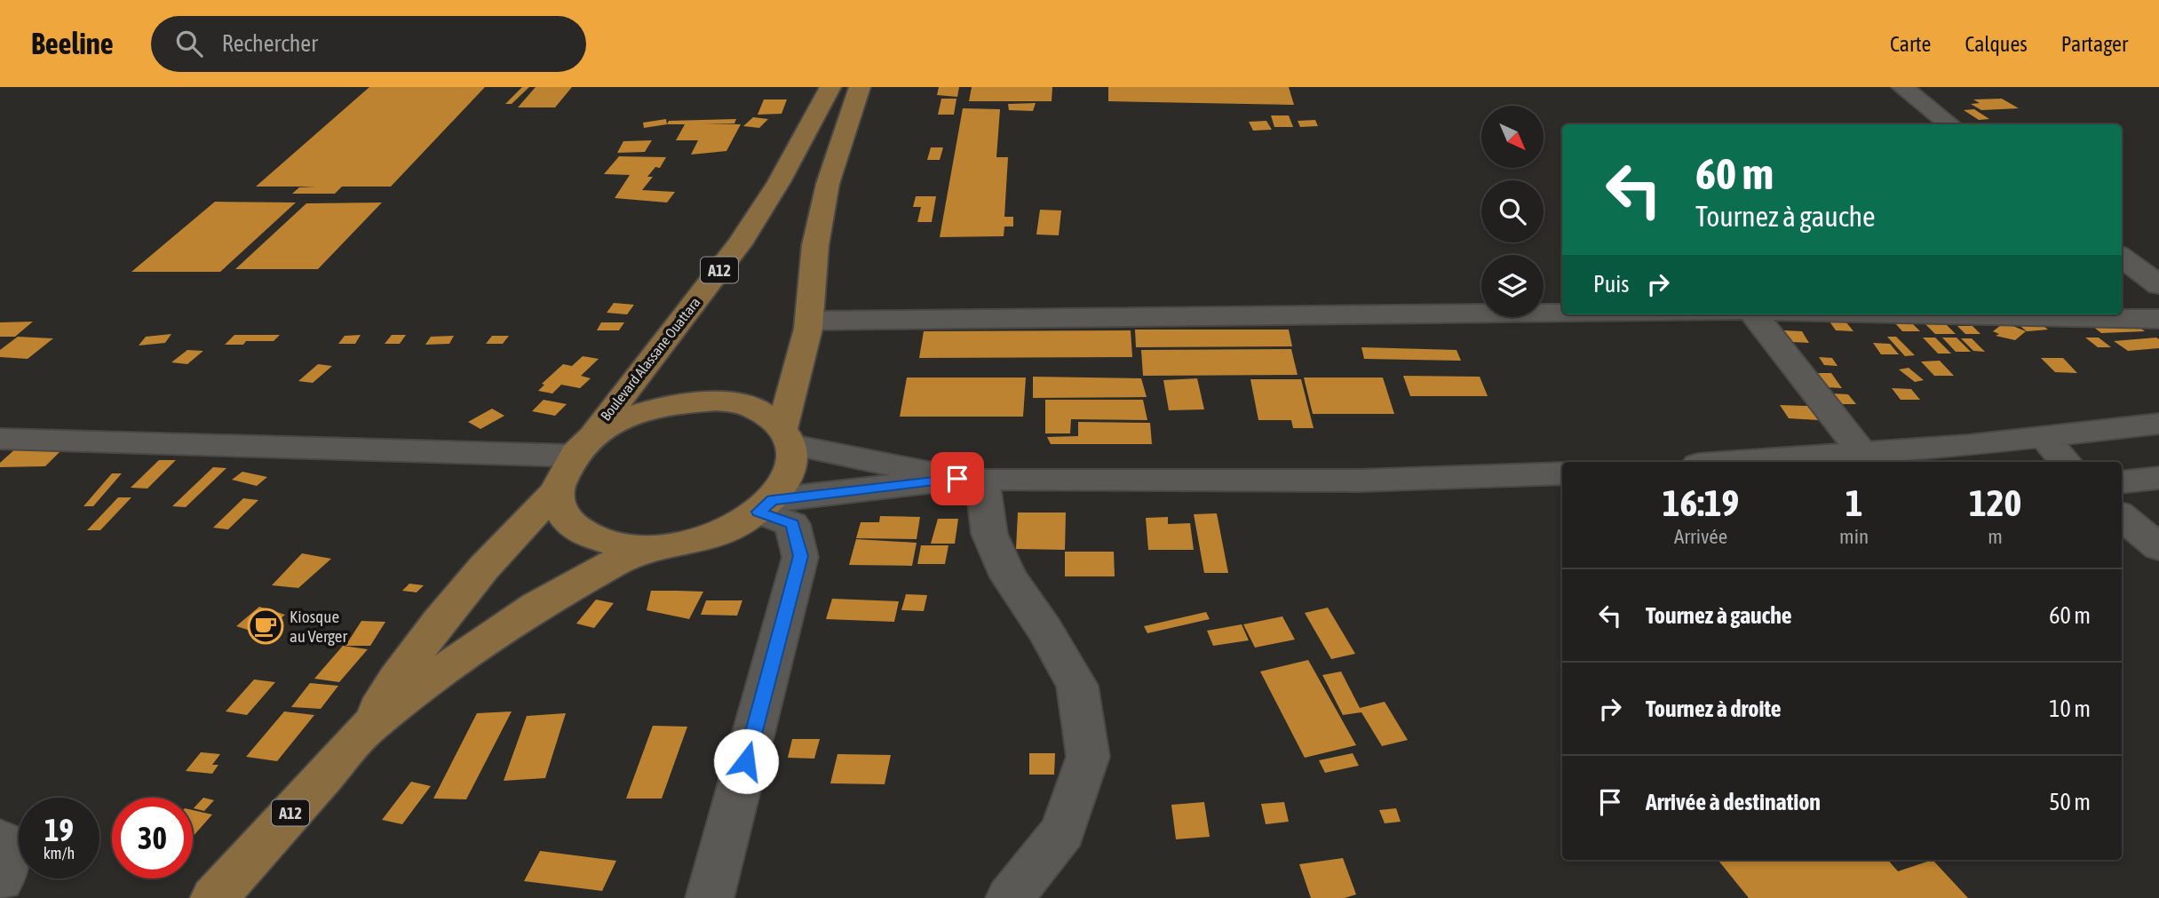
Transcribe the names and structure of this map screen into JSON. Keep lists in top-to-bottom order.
{
  "streets": {
    "main road": ["A12", "Boulevard Alassane Ouattara"]
  },
  "crossings": [
    ["A12", "Boulevard Alassane Ouattara"]
  ],
  "places": {
    "cafe": ["Kiosque au Verger"]
  },
  "north": "bottom right",
  "page": {
    "header": "Beeline",
    "search": "Rechercher",
    "nav": ["Carte", "Calques", "Partager"],
    "turn": ["60 m", "Tournez à gauche"],
    "then": "Puis",
    "eta": [
      "16:19",
      "Arrivée",
      "1",
      "min",
      "120",
      "m"
    ],
    "list": [
      {
        "name": "Tournez à gauche",
        "value": "60 m"
      },
      {
        "name": "Tournez à droite",
        "value": "10 m"
      },
      {
        "name": "Arrivée à destination",
        "value": "50 m"
      }
    ],
    "speed": "19 km/h",
    "limit": "30"
  }
}
